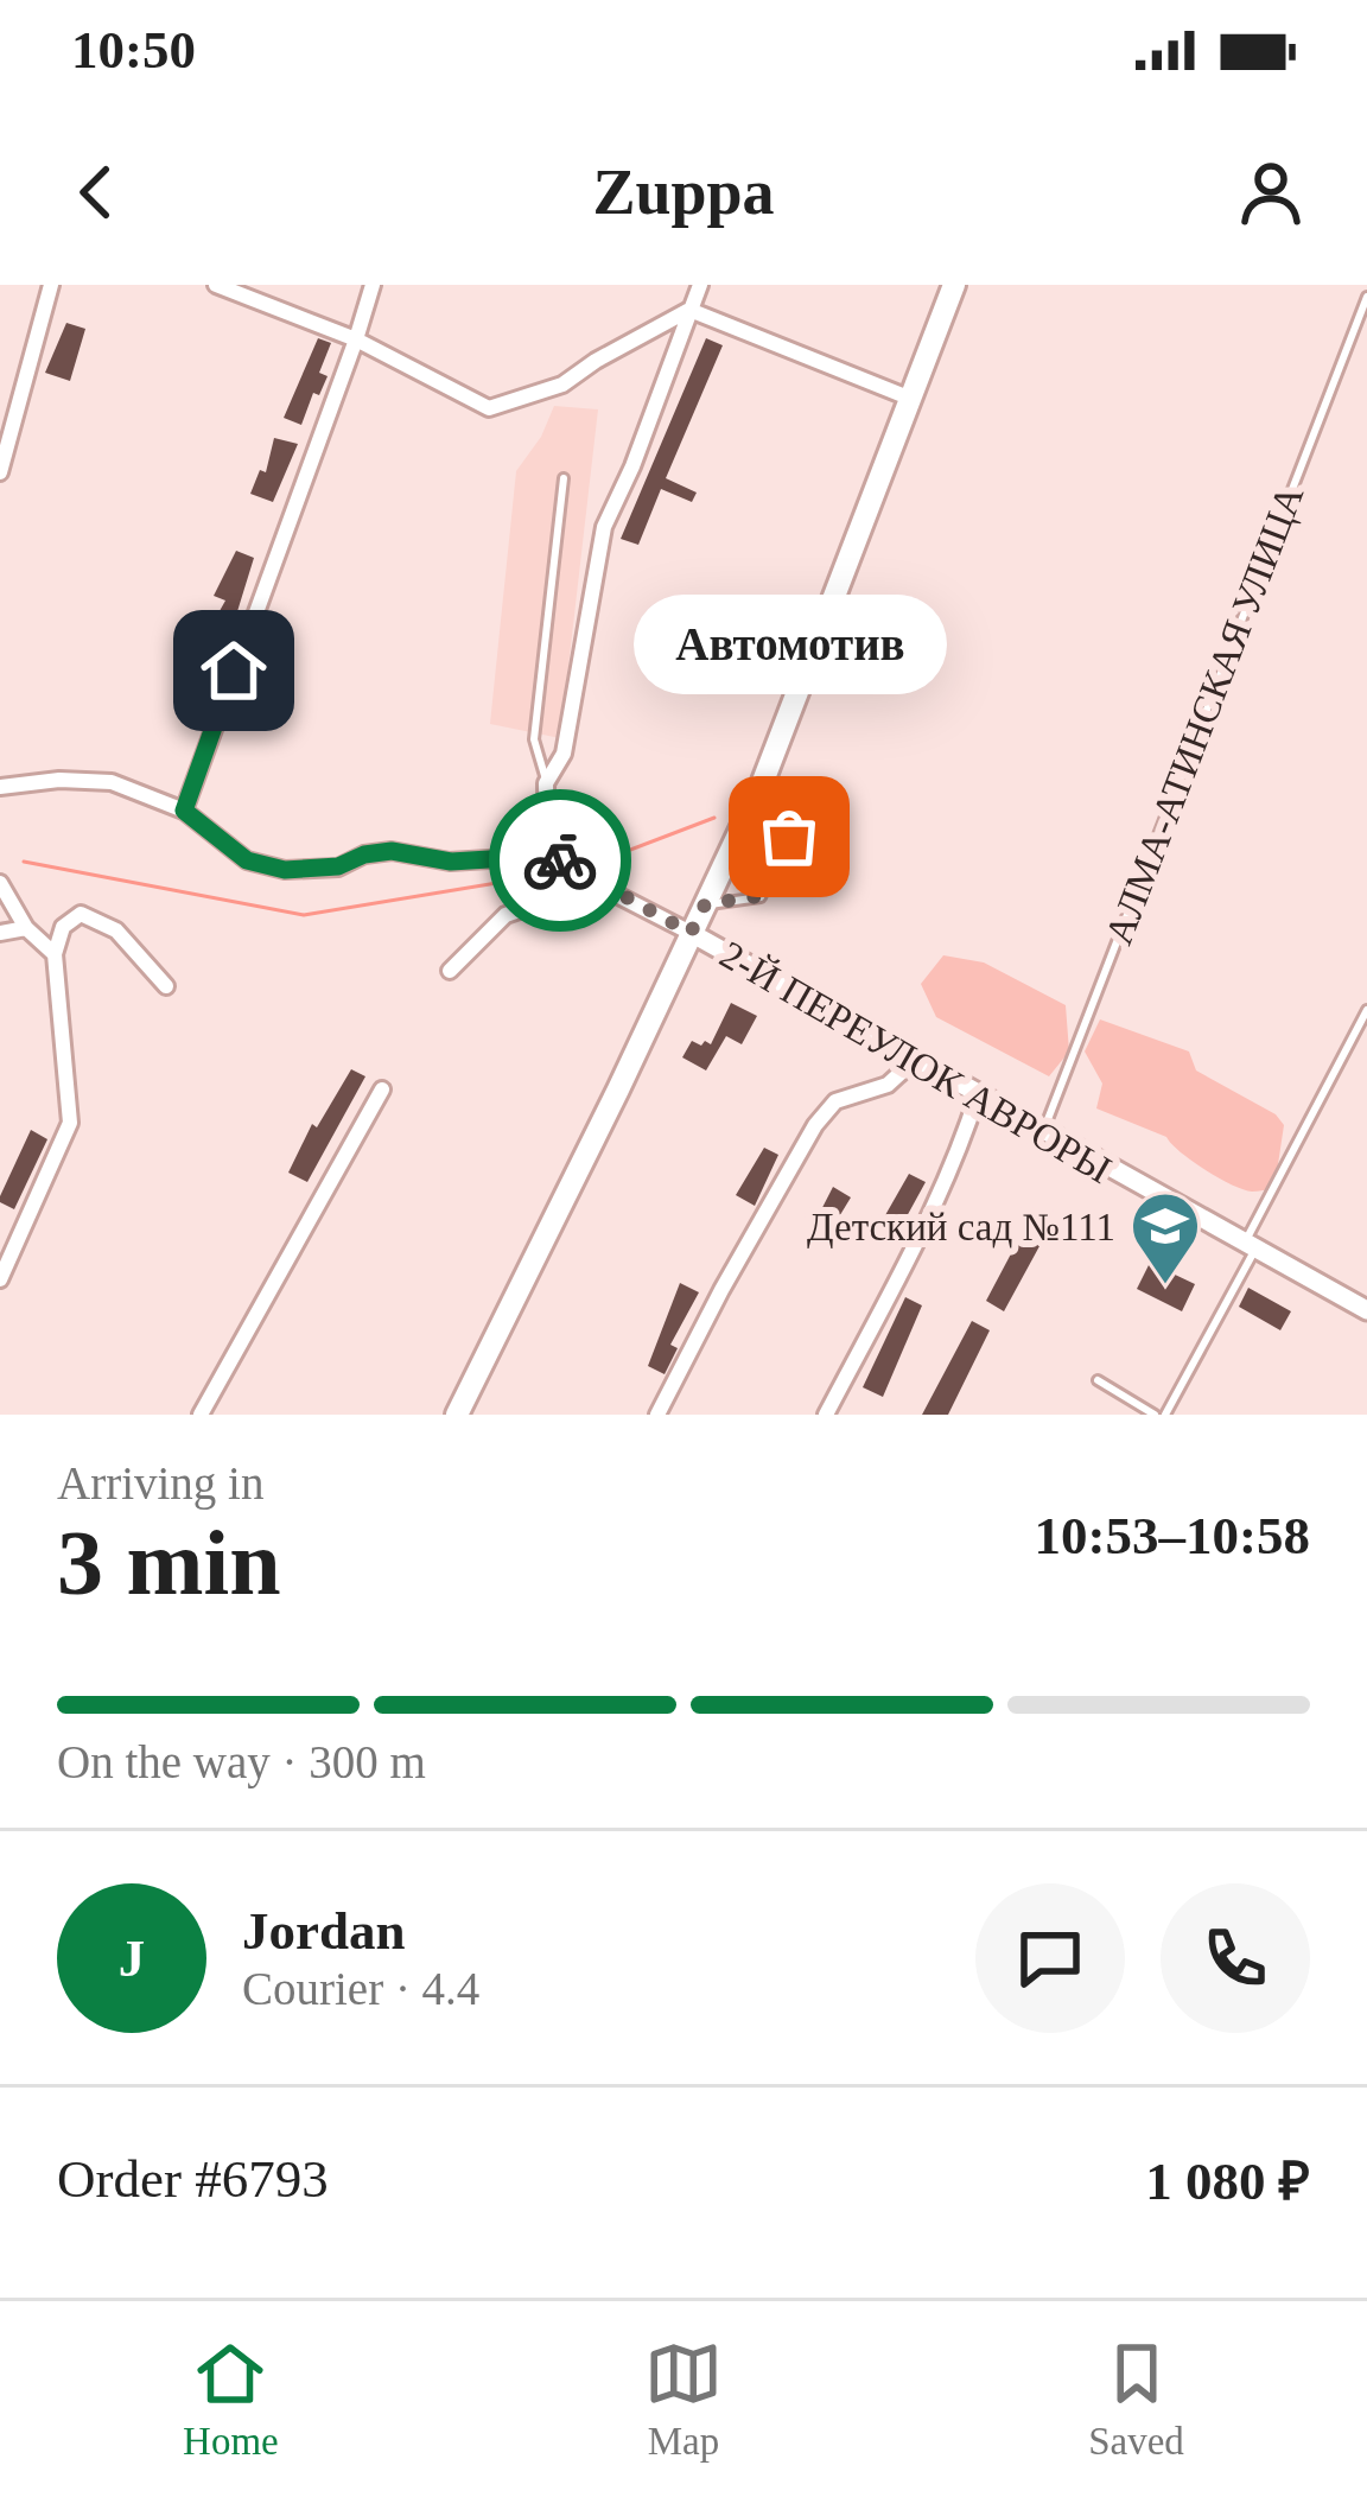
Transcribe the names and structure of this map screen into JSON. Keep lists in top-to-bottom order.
{
  "streets": {
    "street": ["2-Й ПЕРЕУЛОК АВРОРЫ"],
    "lane": ["АЛМА-АТИНСКАЯ УЛИЦА"]
  },
  "crossings": [
    ["АЛМА-АТИНСКАЯ УЛИЦА", "2-Й ПЕРЕУЛОК АВРОРЫ"]
  ],
  "places": {
    "other": ["Автомотив"],
    "school or university": ["Детский сад №111"]
  },
  "page": {
    "status": "10:50",
    "header": "Zuppa",
    "bubble": "Автомотив",
    "heading": ["3 min", "Arriving in", "10:53–10:58"],
    "panel": [
      "Jordan",
      "Courier · 4.4",
      "Order #6793",
      "1 080 ₽"
    ],
    "bar": "On the way · 300 m",
    "round": "J",
    "tabs": ["Home", "Map", "Saved"]
  }
}
